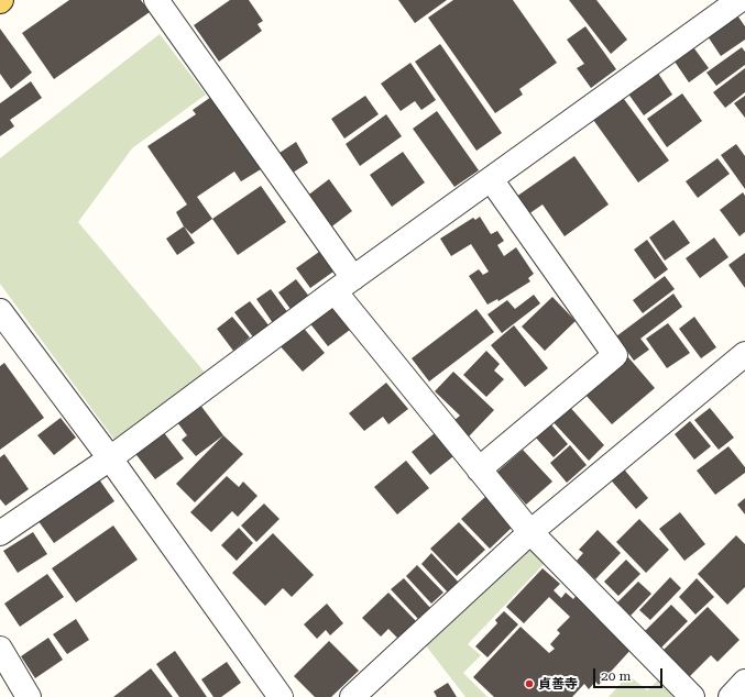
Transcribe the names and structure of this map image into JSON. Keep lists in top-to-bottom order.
{
  "places": ["貞善寺"],
  "scale_bar": "20 m"
}
